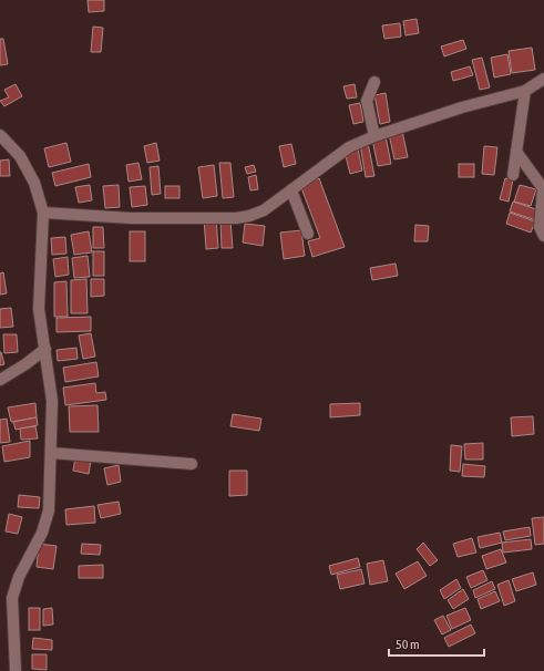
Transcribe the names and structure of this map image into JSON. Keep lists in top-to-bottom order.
{
  "scale_bar": "50 m"
}
